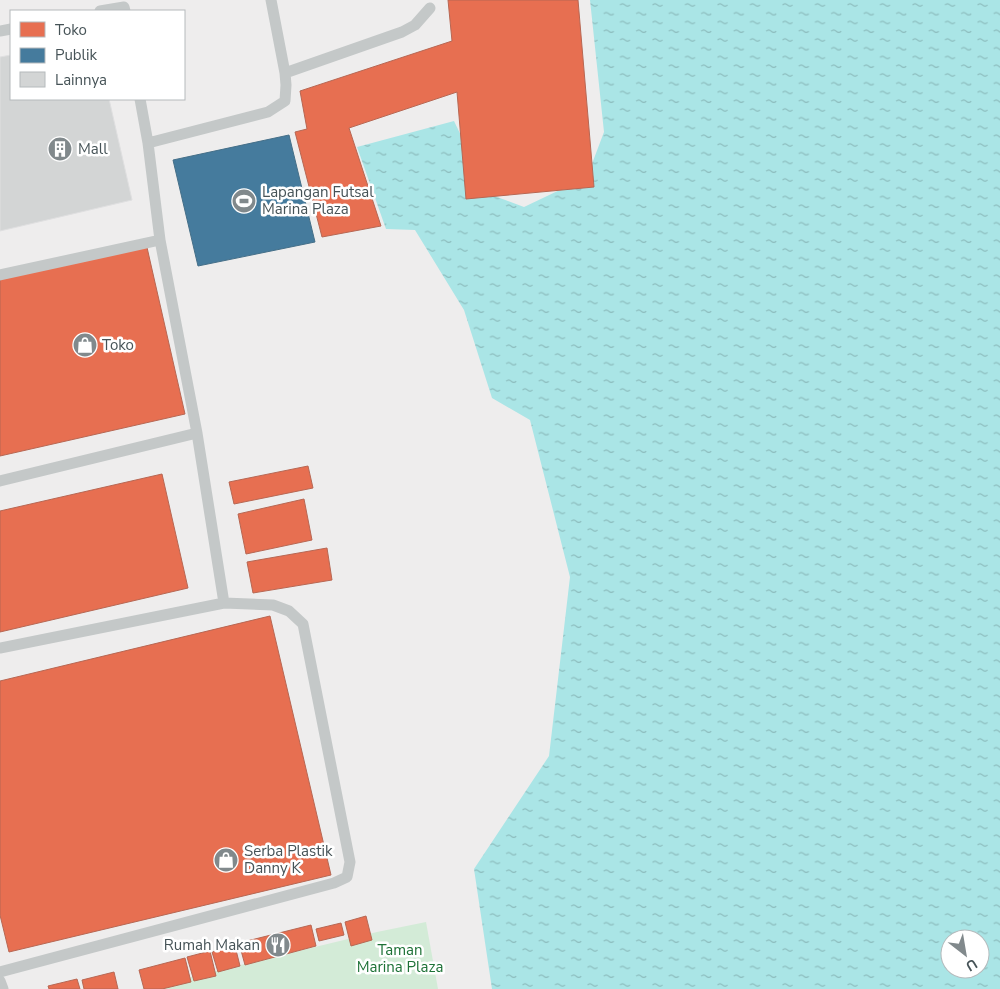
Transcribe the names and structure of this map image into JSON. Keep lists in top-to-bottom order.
{
  "parks": ["Taman Marina Plaza"],
  "places": {
    "building": ["Mall"],
    "sports": ["Lapangan Futsal Marina Plaza"],
    "shop": ["Toko", "Serba Plastik Danny K"],
    "restaurant": ["Rumah Makan"]
  },
  "legend": ["Toko", "Publik", "Lainnya"],
  "north": "bottom right"
}
